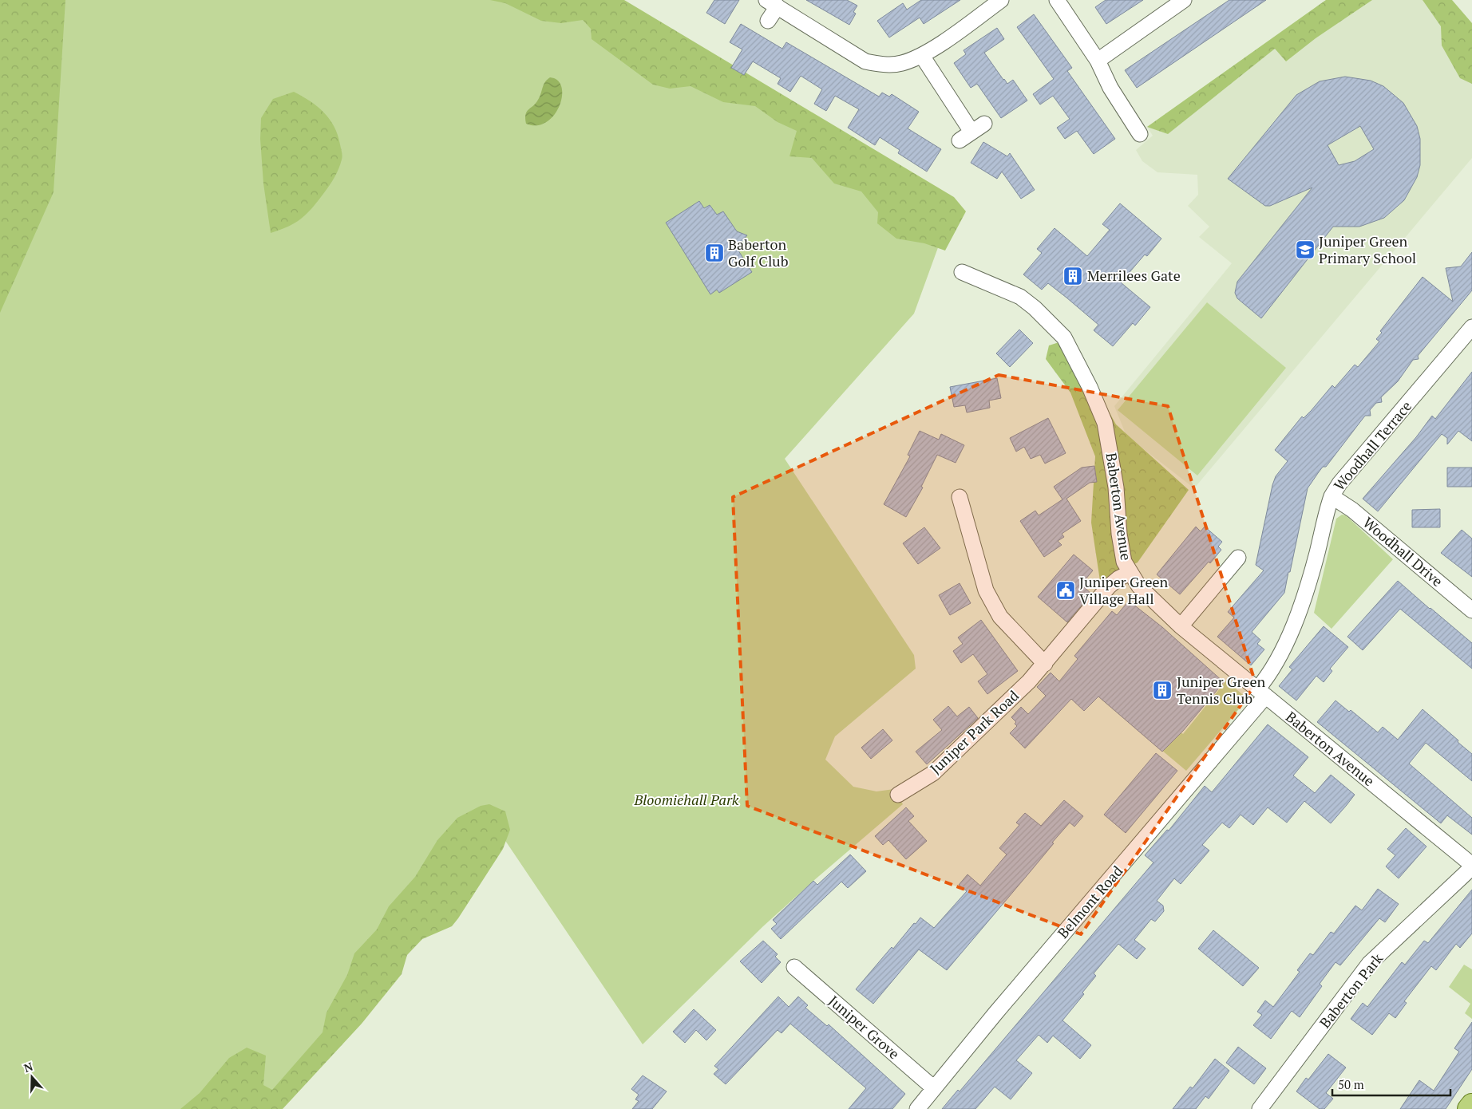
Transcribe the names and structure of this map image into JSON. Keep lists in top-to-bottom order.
{
  "streets": {
    "street": [
      "Woodhall Terrace",
      "Baberton Avenue",
      "Woodhall Drive",
      "Juniper Park Road",
      "Belmont Road",
      "Baberton Park",
      "Juniper Grove"
    ]
  },
  "crossings": [
    ["Woodhall Terrace", "Baberton Avenue"],
    ["Woodhall Terrace", "Woodhall Drive"],
    ["Woodhall Terrace", "Belmont Road"],
    ["Baberton Avenue", "Juniper Park Road"],
    ["Baberton Avenue", "Belmont Road"],
    ["Baberton Avenue", "Baberton Park"],
    ["Belmont Road", "Juniper Grove"]
  ],
  "parks": ["Bloomiehall Park"],
  "places": {
    "school or university": ["Juniper Green Primary School"],
    "building": ["Baberton Golf Club", "Merrilees Gate", "Juniper Green Tennis Club"],
    "public building": ["Juniper Green Village Hall"]
  },
  "scale_bar": "50 m",
  "north": "top"
}
